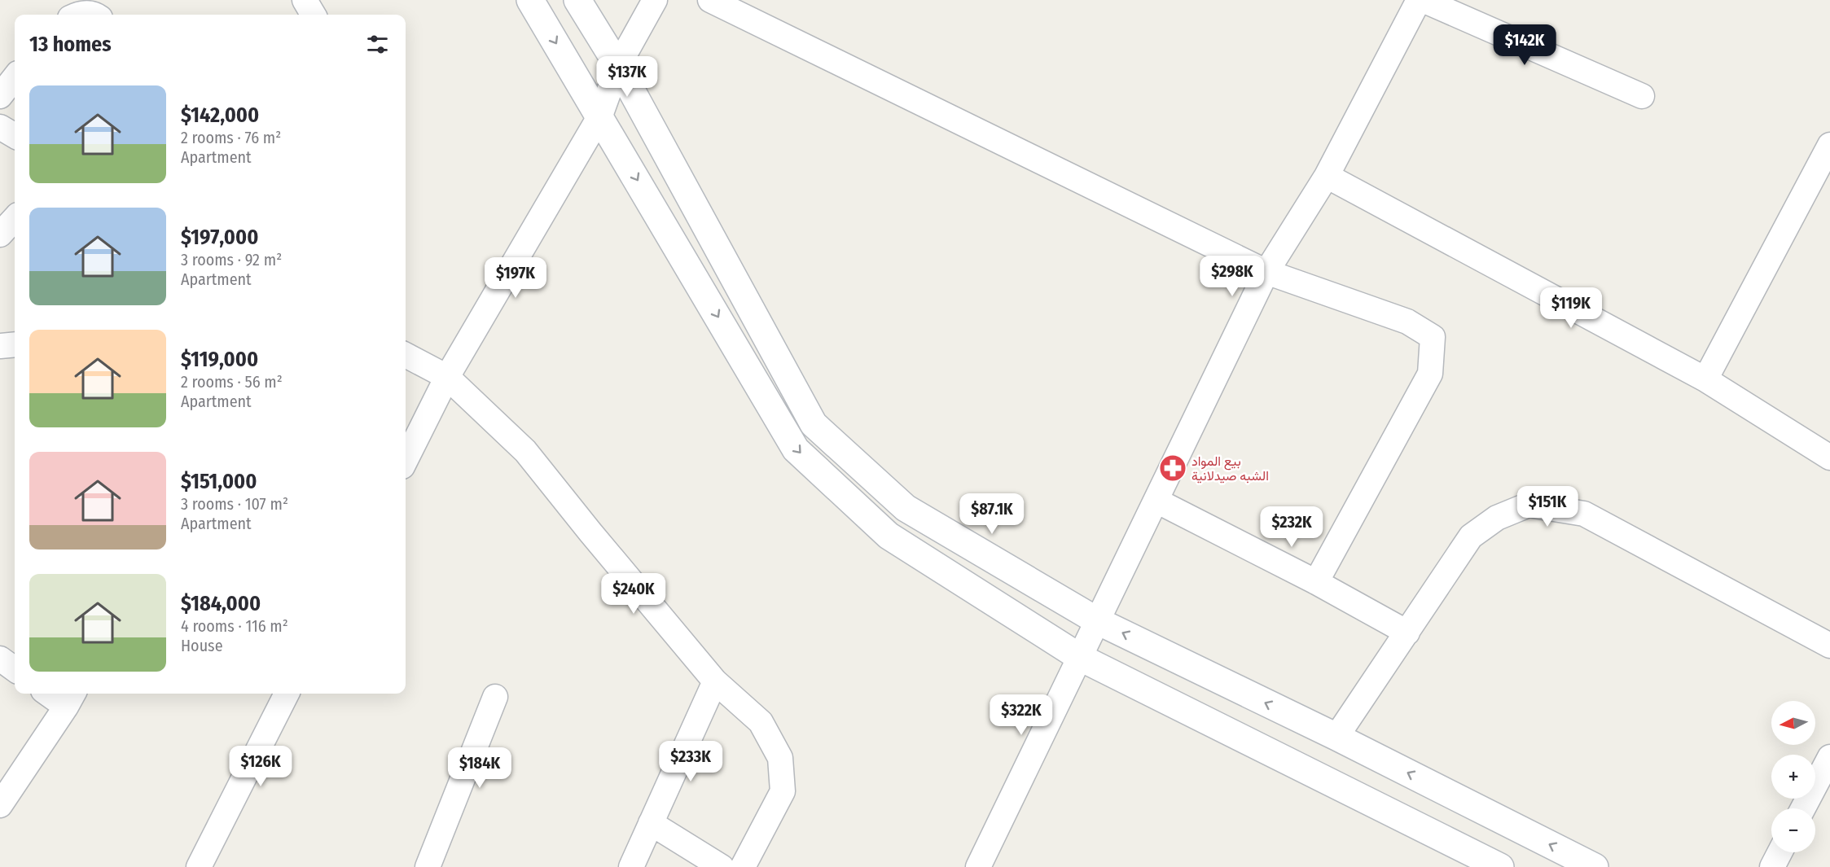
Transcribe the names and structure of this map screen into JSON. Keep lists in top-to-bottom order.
{
  "places": {
    "pharmacy": ["بيع المواد الشبه صيدلانية"]
  },
  "north": "left",
  "page": {
    "heading": "13 homes",
    "price": [
      "$142K",
      "$137K",
      "$298K",
      "$197K",
      "$119K",
      "$151K",
      "$87.1K",
      "$232K",
      "$240K",
      "$322K",
      "$233K",
      "$126K",
      "$184K"
    ],
    "list": [
      {
        "name": "$142,000",
        "note": "2 rooms · 76 m² · Apartment"
      },
      {
        "name": "$197,000",
        "note": "3 rooms · 92 m² · Apartment"
      },
      {
        "name": "$119,000",
        "note": "2 rooms · 56 m² · Apartment"
      },
      {
        "name": "$151,000",
        "note": "3 rooms · 107 m² · Apartment"
      },
      {
        "name": "$184,000",
        "note": "4 rooms · 116 m² · House"
      }
    ],
    "map_buttons": ["+", "−"]
  }
}
